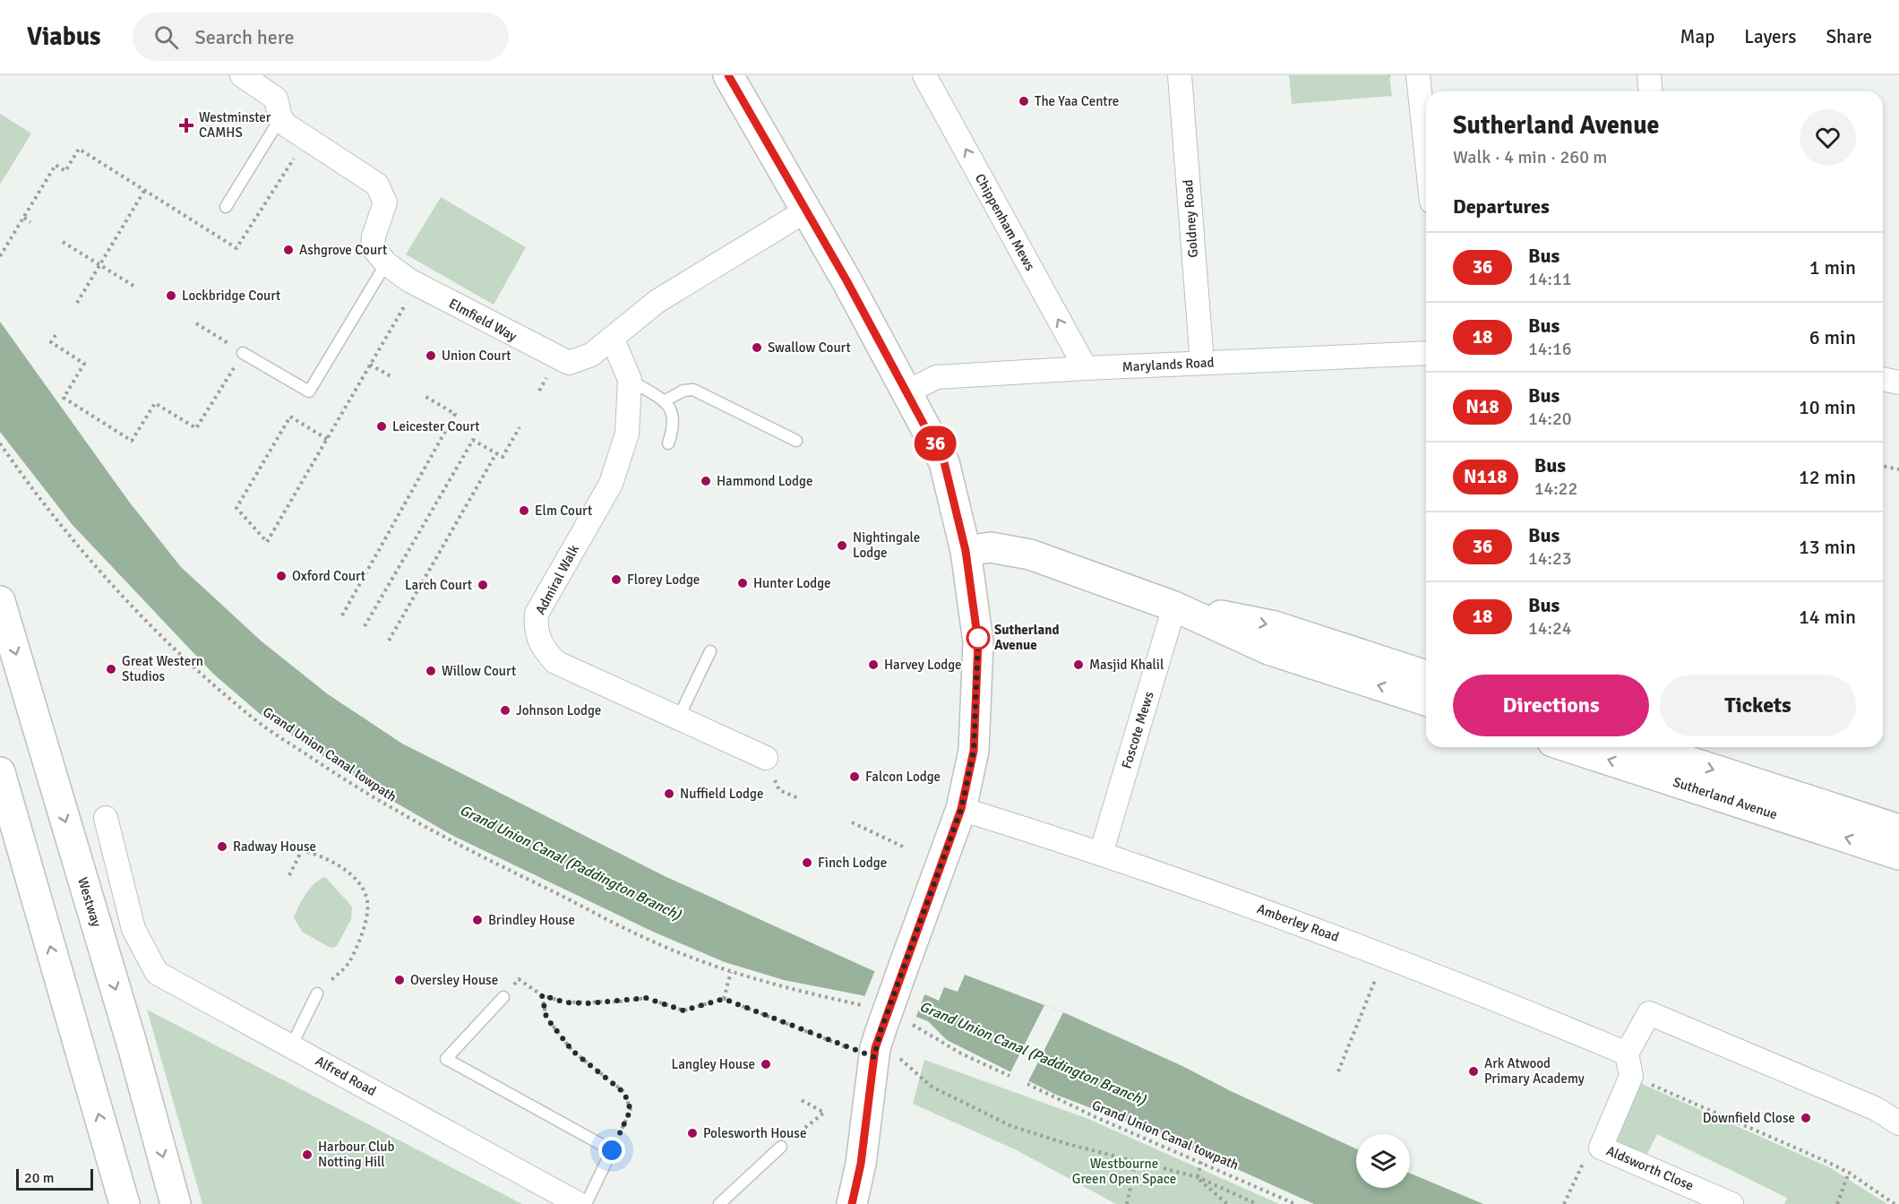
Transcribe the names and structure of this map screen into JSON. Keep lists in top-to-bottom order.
{
  "streets": {
    "main road": ["Sutherland Avenue", "Westway"],
    "street": [
      "Goldney Road",
      "Chippenham Mews",
      "Elmfield Way",
      "Marylands Road",
      "Admiral Walk",
      "Foscote Mews",
      "Amberley Road",
      "Alfred Road",
      "Aldsworth Close"
    ],
    "path": ["Grand Union Canal towpath"]
  },
  "crossings": [
    ["Goldney Road", "Marylands Road"],
    ["Chippenham Mews", "Marylands Road"],
    ["Elmfield Way", "Admiral Walk"],
    ["Foscote Mews", "Amberley Road"],
    ["Amberley Road", "Aldsworth Close"]
  ],
  "one_way": ["Chippenham Mews"],
  "water": ["Grand Union Canal (Paddington Branch)"],
  "parks": ["Westbourne Green Open Space"],
  "places": {
    "other": [
      "The Yaa Centre",
      "Ashgrove Court",
      "Lockbridge Court",
      "Swallow Court",
      "Union Court",
      "Leicester Court",
      "Hammond Lodge",
      "Elm Court",
      "Nightingale Lodge",
      "Oxford Court",
      "Florey Lodge",
      "Hunter Lodge",
      "Larch Court",
      "Sutherland Avenue",
      "Harvey Lodge",
      "Masjid Khalil",
      "Great Western Studios",
      "Willow Court",
      "Johnson Lodge",
      "Falcon Lodge",
      "Nuffield Lodge",
      "Radway House",
      "Finch Lodge",
      "Brindley House",
      "Oversley House",
      "Langley House",
      "Ark Atwood Primary Academy",
      "Downfield Close",
      "Polesworth House",
      "Harbour Club Notting Hill"
    ],
    "health": ["Westminster CAMHS"]
  },
  "lines": ["bus line 36"],
  "scale_bar": "20 m",
  "page": {
    "header": "Viabus",
    "search": "Search here",
    "nav": ["Map", "Layers", "Share"],
    "on_map": "36",
    "heading": [
      ["Sutherland Avenue", "Walk · 4 min · 260 m"],
      "Departures"
    ],
    "list": [
      {
        "mark": "36",
        "name": "Bus",
        "note": "14:11",
        "value": "1 min"
      },
      {
        "mark": "18",
        "name": "Bus",
        "note": "14:16",
        "value": "6 min"
      },
      {
        "mark": "N18",
        "name": "Bus",
        "note": "14:20",
        "value": "10 min"
      },
      {
        "mark": "N118",
        "name": "Bus",
        "note": "14:22",
        "value": "12 min"
      },
      {
        "mark": "36",
        "name": "Bus",
        "note": "14:23",
        "value": "13 min"
      },
      {
        "mark": "18",
        "name": "Bus",
        "note": "14:24",
        "value": "14 min"
      }
    ],
    "buttons": ["Directions", "Tickets"],
    "scale": "20 m"
  }
}
